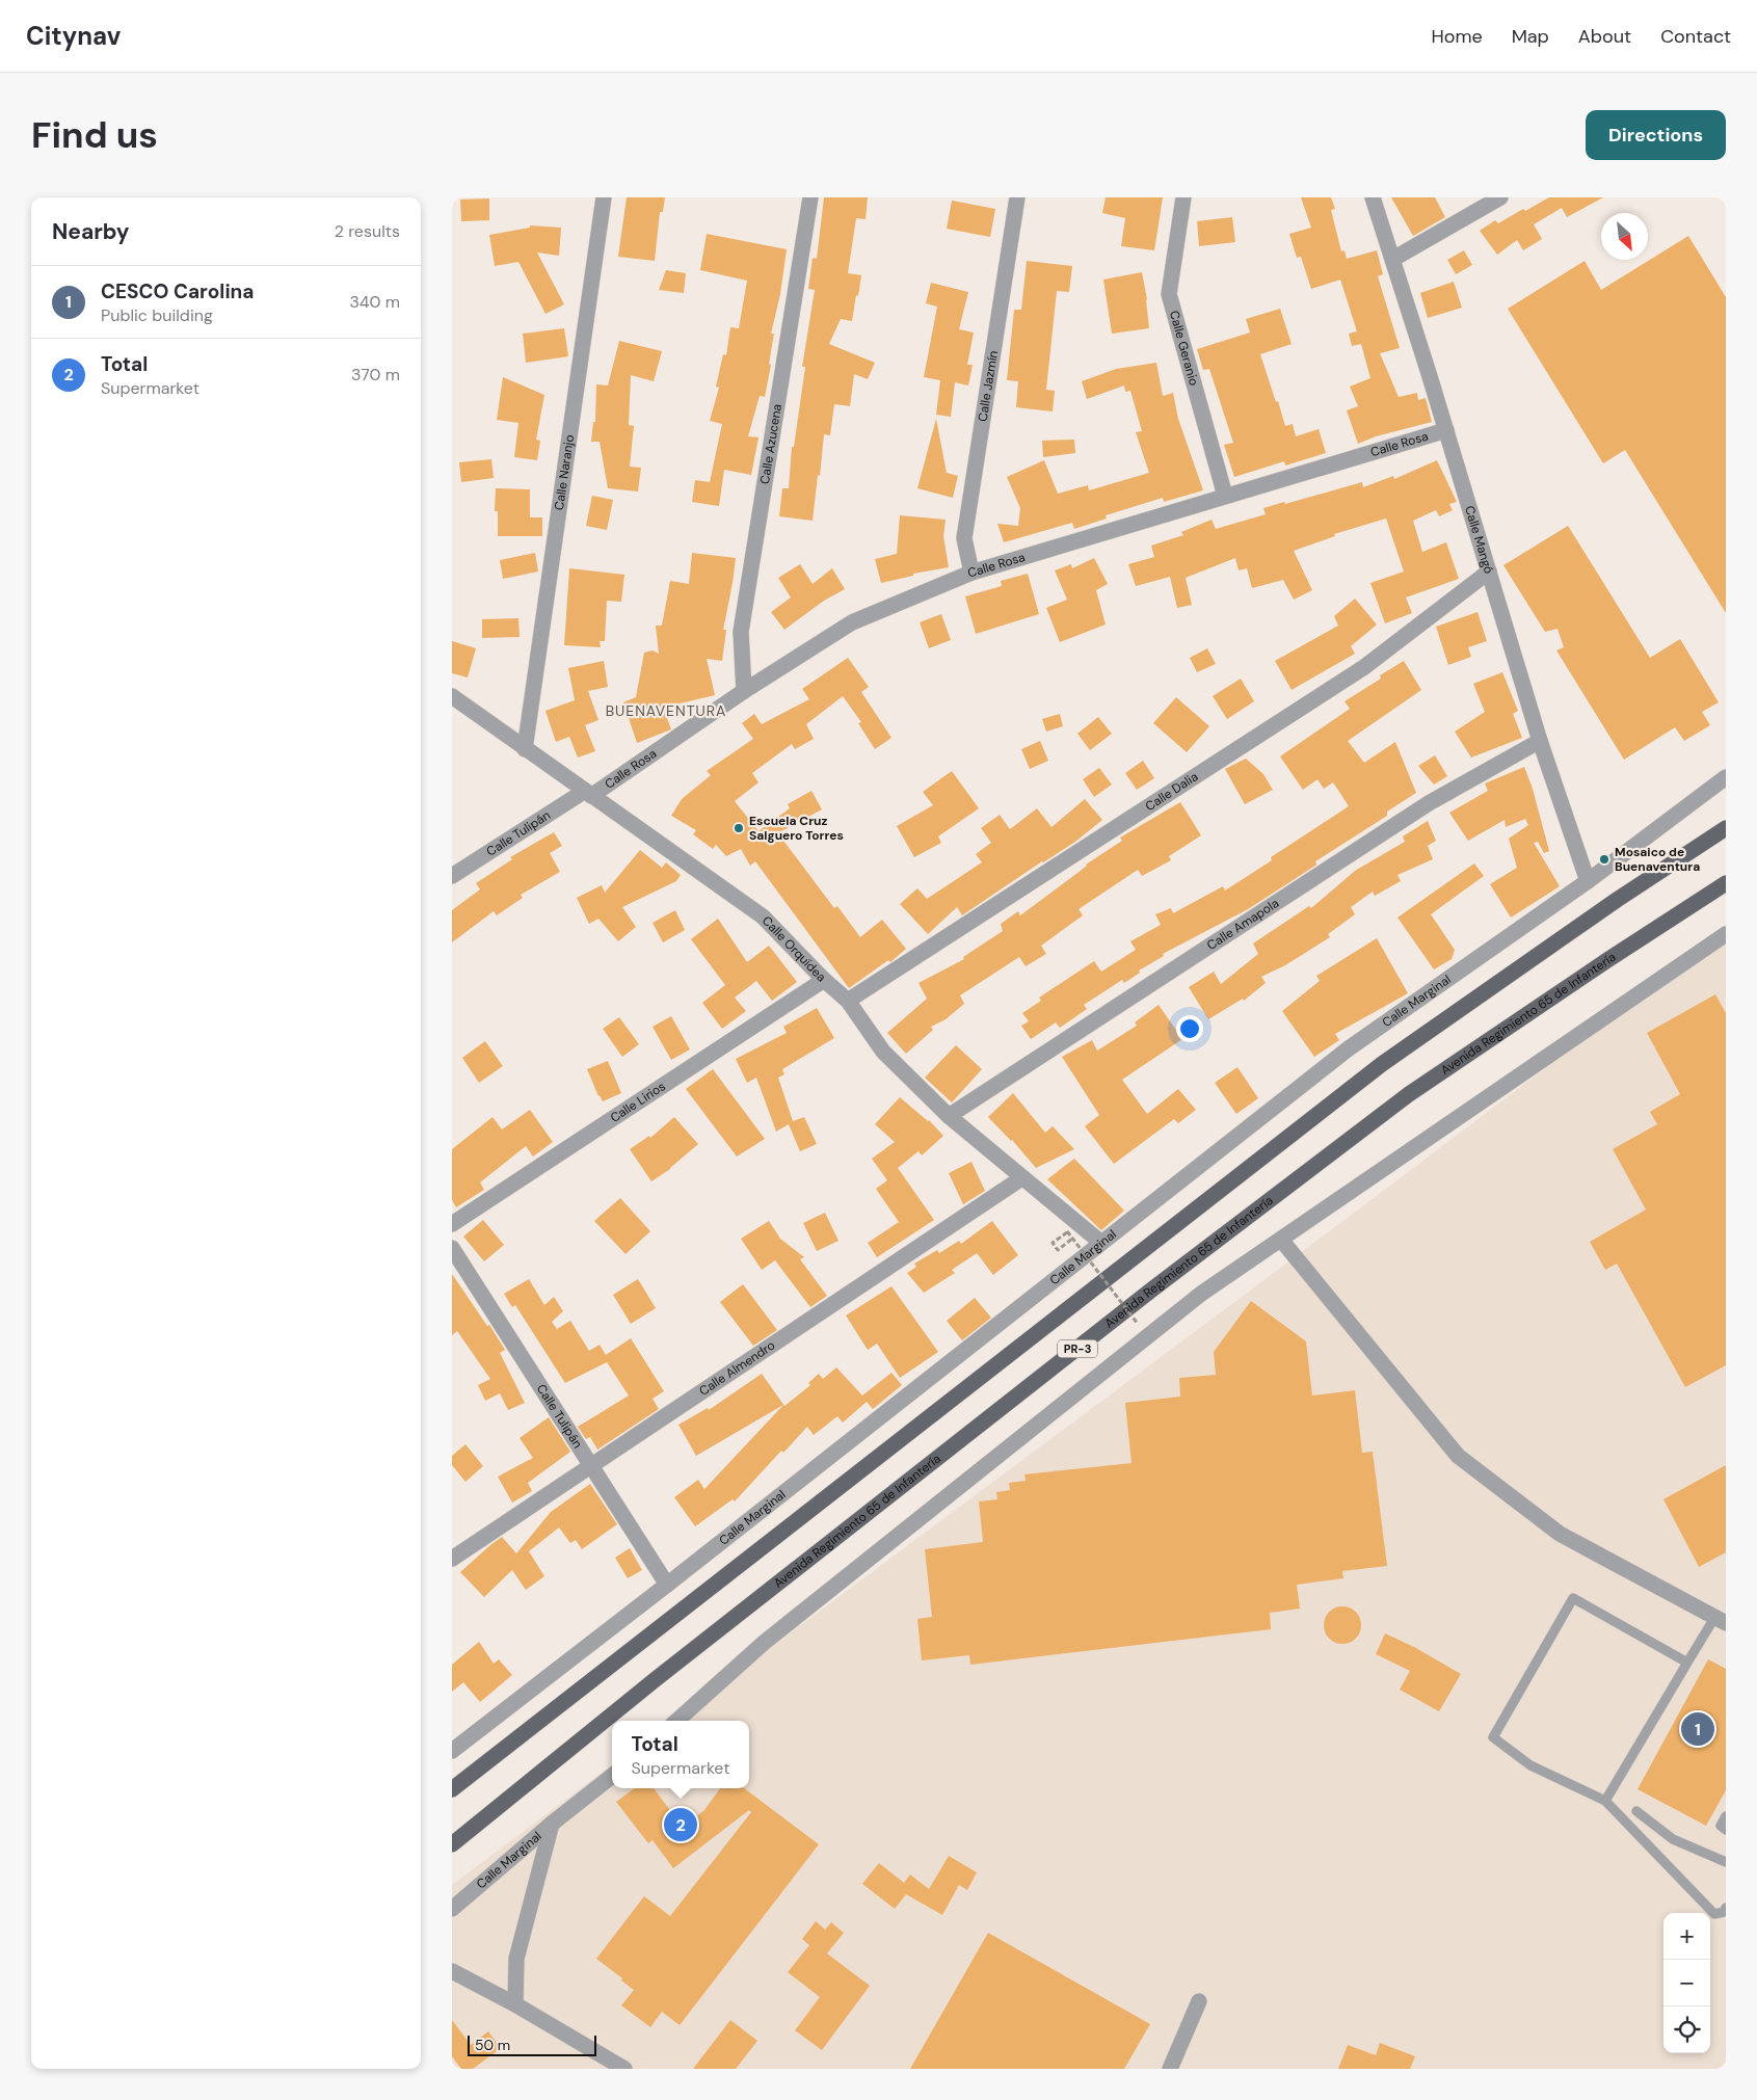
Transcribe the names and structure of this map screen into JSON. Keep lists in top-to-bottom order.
{
  "streets": {
    "main road": ["Avenida Regimiento 65 de Infantería", "PR-3"],
    "street": [
      "Calle Geranio",
      "Calle Jazmín",
      "Calle Azucena",
      "Calle Rosa",
      "Calle Naranjo",
      "Calle Mangó",
      "Calle Dalia",
      "Calle Tulipán",
      "Calle Amapola",
      "Calle Orquídea",
      "Calle Marginal",
      "Calle Lirios",
      "Calle Almendro"
    ]
  },
  "crossings": [
    ["Calle Geranio", "Calle Rosa"],
    ["Calle Jazmín", "Calle Rosa"],
    ["Calle Azucena", "Calle Rosa"],
    ["Calle Rosa", "Calle Mangó"],
    ["Calle Rosa", "Calle Tulipán"],
    ["Calle Rosa", "Calle Orquídea"],
    ["Calle Naranjo", "Calle Orquídea"],
    ["Calle Mangó", "Calle Dalia"],
    ["Calle Mangó", "Calle Amapola"],
    ["Calle Mangó", "Calle Marginal"],
    ["Calle Dalia", "Calle Orquídea"],
    ["Calle Tulipán", "Calle Orquídea"],
    ["Calle Tulipán", "Calle Marginal"],
    ["Calle Tulipán", "Calle Almendro"],
    ["Calle Amapola", "Calle Orquídea"],
    ["Calle Orquídea", "Calle Marginal"],
    ["Calle Orquídea", "Calle Lirios"],
    ["Calle Orquídea", "Calle Almendro"]
  ],
  "districts": ["BUENAVENTURA"],
  "places": ["Escuela Cruz Salguero Torres", "Mosaico de Buenaventura"],
  "scale_bar": "50 m",
  "north": "bottom right",
  "page": {
    "header": "Citynav",
    "nav": [
      "Home",
      "Map",
      "About",
      "Contact"
    ],
    "buttons": "Directions",
    "title": "Find us",
    "heading": ["Nearby", "2 results"],
    "list": [
      {
        "mark": "1",
        "name": "CESCO Carolina",
        "note": "Public building",
        "value": "340 m"
      },
      {
        "mark": "2",
        "name": "Total",
        "note": "Supermarket",
        "value": "370 m"
      }
    ],
    "pins": ["1", "2"],
    "popup": ["Total", "Supermarket"],
    "map_buttons": ["+", "−"],
    "scale": "50 m"
  }
}
